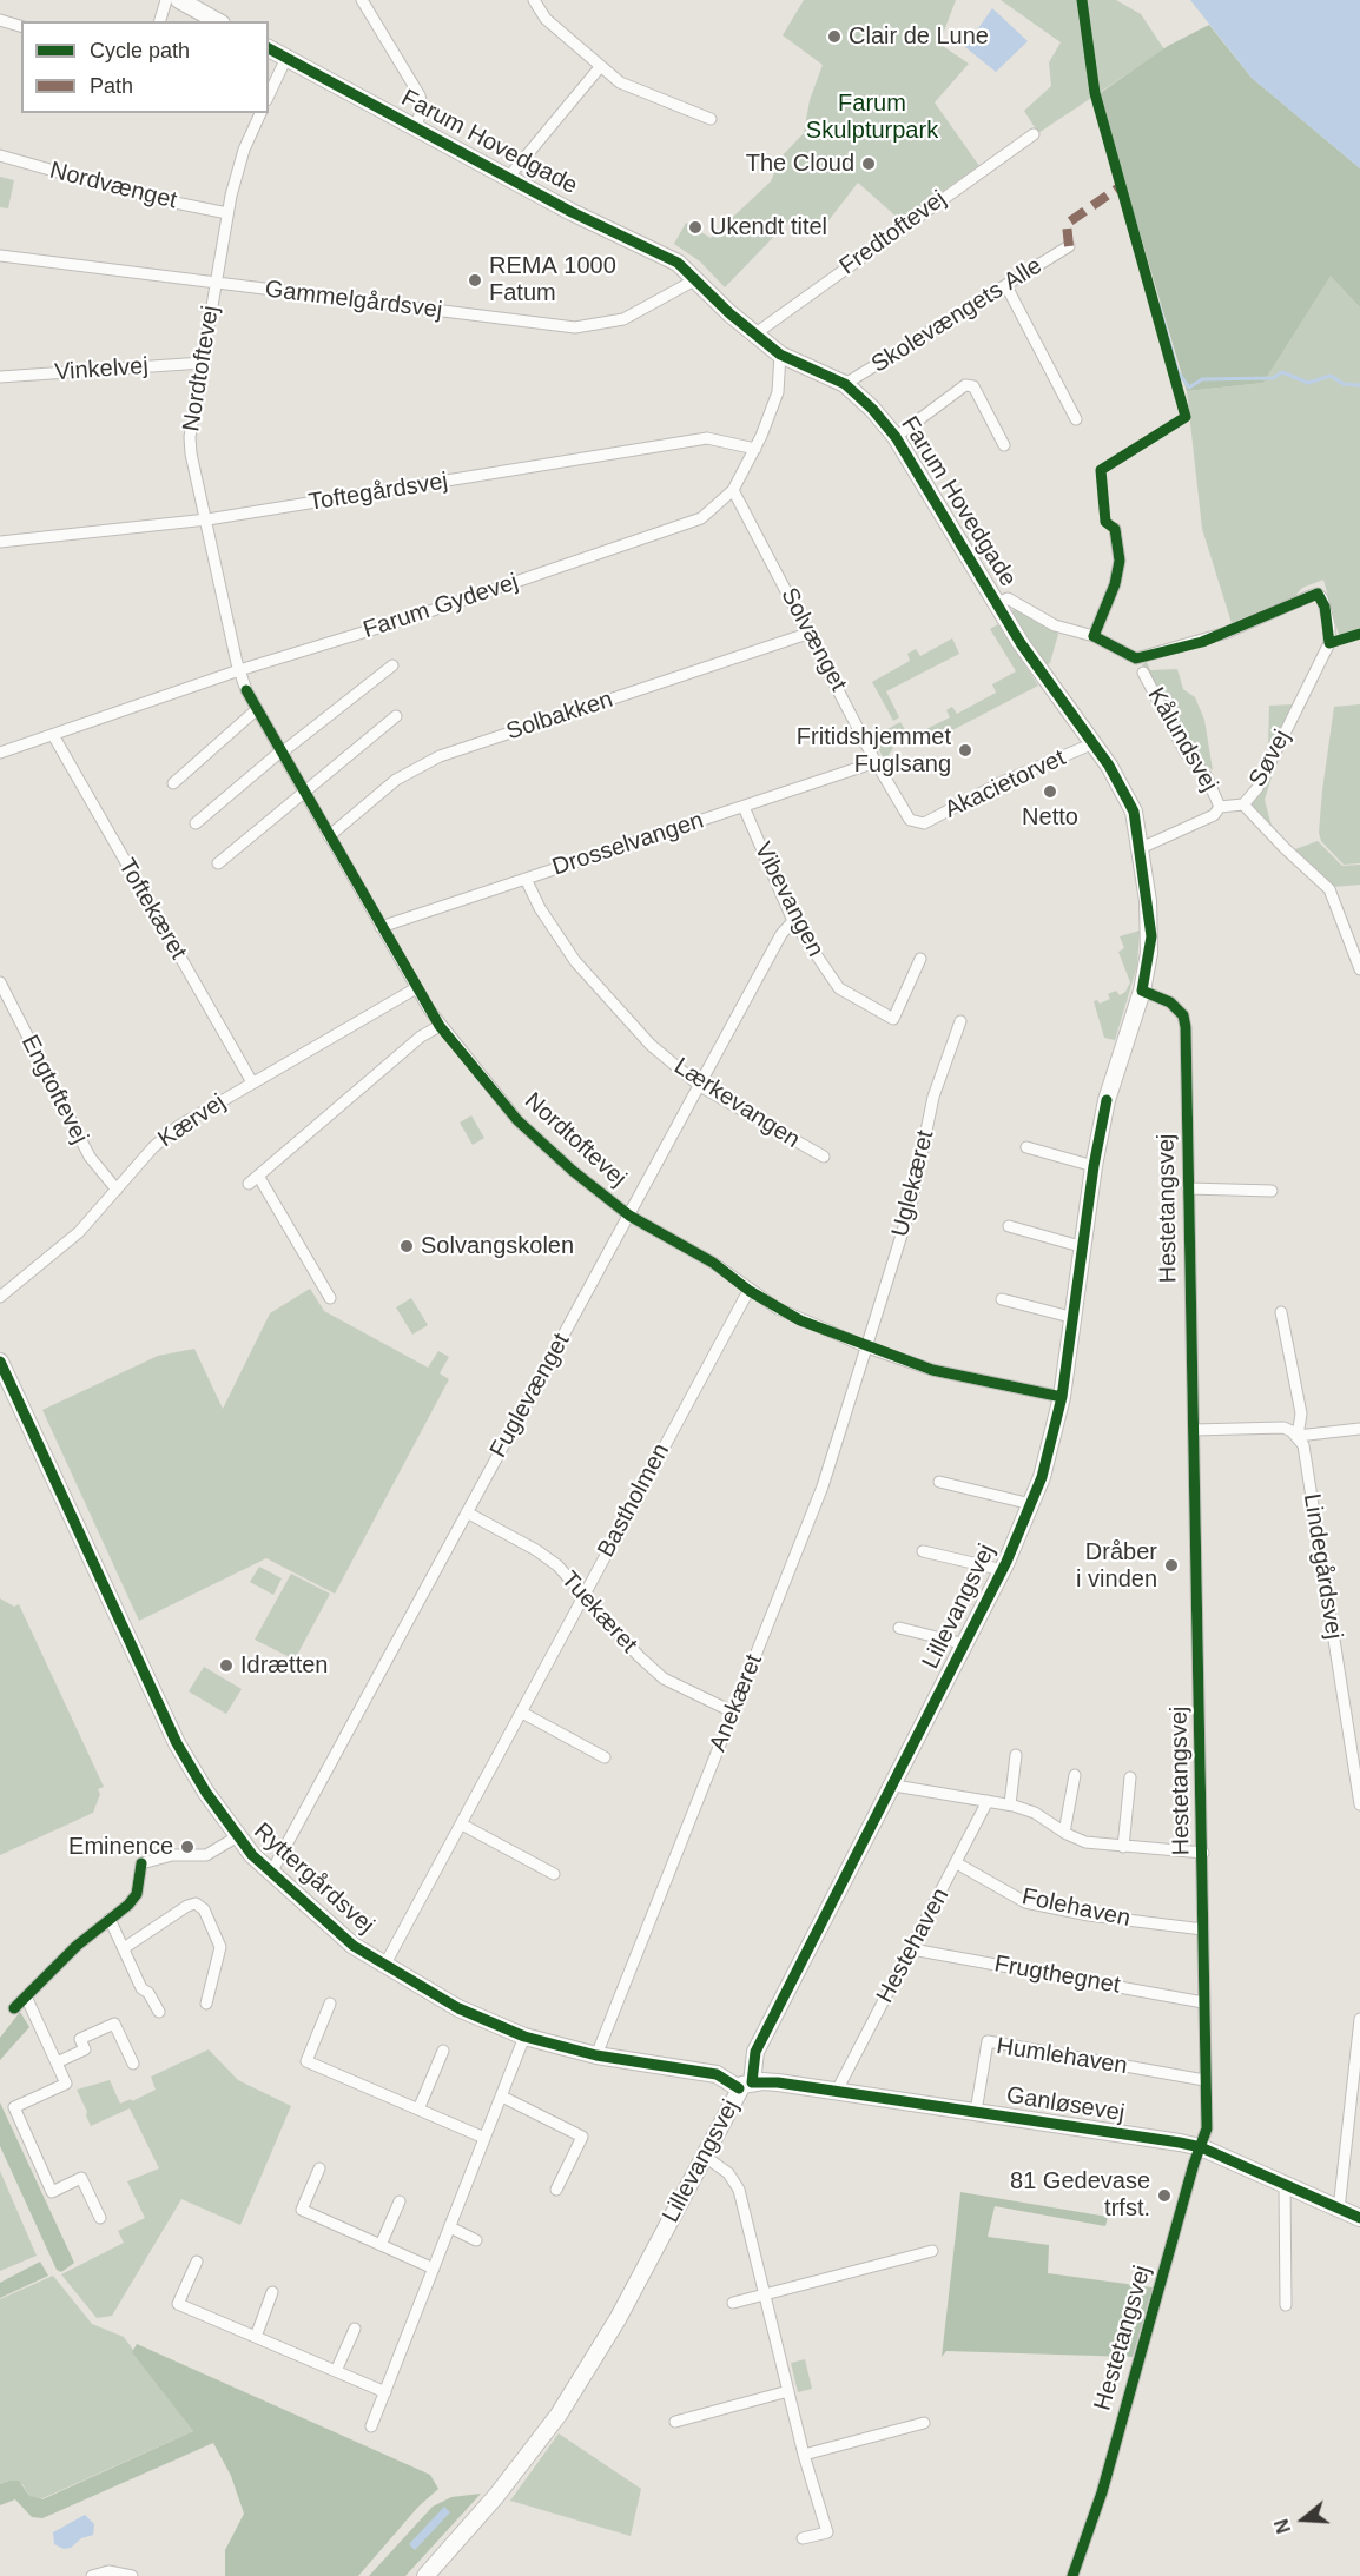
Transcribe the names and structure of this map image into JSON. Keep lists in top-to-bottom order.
{
  "streets": {
    "street": [
      "Farum Hovedgade",
      "Nordvænget",
      "Fredtoftevej",
      "Gammelgårdsvej",
      "Skolevængets Alle",
      "Nordtoftevej",
      "Vinkelvej",
      "Toftegårdsvej",
      "Farum Gydevej",
      "Solvænget",
      "Solbakken",
      "Kålundsvej",
      "Søvej",
      "Akacietorvet",
      "Drosselvangen",
      "Vibevangen",
      "Toftekæret",
      "Engtoftevej",
      "Lærkevangen",
      "Kærvej",
      "Uglekæret",
      "Hestetangsvej",
      "Fuglevænget",
      "Bastholmen",
      "Lindegårdsvej",
      "Lillevangsvej",
      "Tuekæret",
      "Anekæret",
      "Ryttergårdsvej",
      "Folehaven",
      "Hestehaven",
      "Frugthegnet",
      "Humlehaven",
      "Ganløsevej"
    ]
  },
  "crossings": [
    ["Farum Hovedgade", "Fredtoftevej"],
    ["Farum Hovedgade", "Gammelgårdsvej"],
    ["Farum Hovedgade", "Skolevængets Alle"],
    ["Farum Hovedgade", "Farum Gydevej"],
    ["Farum Hovedgade", "Søvej"],
    ["Farum Hovedgade", "Akacietorvet"],
    ["Farum Hovedgade", "Hestetangsvej"],
    ["Farum Hovedgade", "Lillevangsvej"],
    ["Nordvænget", "Nordtoftevej"],
    ["Gammelgårdsvej", "Nordtoftevej"],
    ["Nordtoftevej", "Vinkelvej"],
    ["Nordtoftevej", "Toftegårdsvej"],
    ["Nordtoftevej", "Farum Gydevej"],
    ["Nordtoftevej", "Solbakken"],
    ["Nordtoftevej", "Drosselvangen"],
    ["Nordtoftevej", "Kærvej"],
    ["Nordtoftevej", "Uglekæret"],
    ["Nordtoftevej", "Fuglevænget"],
    ["Nordtoftevej", "Bastholmen"],
    ["Nordtoftevej", "Lillevangsvej"],
    ["Nordtoftevej", "Anekæret"],
    ["Toftegårdsvej", "Farum Gydevej"],
    ["Farum Gydevej", "Solvænget"],
    ["Farum Gydevej", "Toftekæret"],
    ["Solvænget", "Solbakken"],
    ["Solvænget", "Akacietorvet"],
    ["Solvænget", "Drosselvangen"],
    ["Kålundsvej", "Søvej"],
    ["Drosselvangen", "Vibevangen"],
    ["Drosselvangen", "Lærkevangen"],
    ["Vibevangen", "Fuglevænget"],
    ["Toftekæret", "Kærvej"],
    ["Engtoftevej", "Kærvej"],
    ["Lærkevangen", "Fuglevænget"],
    ["Uglekæret", "Anekæret"],
    ["Hestetangsvej", "Lillevangsvej"],
    ["Hestetangsvej", "Folehaven"],
    ["Hestetangsvej", "Frugthegnet"],
    ["Hestetangsvej", "Humlehaven"],
    ["Hestetangsvej", "Ganløsevej"],
    ["Fuglevænget", "Tuekæret"],
    ["Fuglevænget", "Ryttergårdsvej"],
    ["Bastholmen", "Tuekæret"],
    ["Bastholmen", "Ryttergårdsvej"],
    ["Lillevangsvej", "Ryttergårdsvej"],
    ["Lillevangsvej", "Ganløsevej"],
    ["Tuekæret", "Anekæret"],
    ["Anekæret", "Ryttergårdsvej"],
    ["Ryttergårdsvej", "Ganløsevej"],
    ["Folehaven", "Hestehaven"],
    ["Hestehaven", "Frugthegnet"],
    ["Hestehaven", "Ganløsevej"],
    ["Humlehaven", "Ganløsevej"]
  ],
  "parks": ["Farum Skulpturpark"],
  "places": [
    "Clair de Lune",
    "The Cloud",
    "Ukendt titel",
    "REMA 1000 Fatum",
    "Fritidshjemmet Fuglsang",
    "Netto",
    "Solvangskolen",
    "Dråber i vinden",
    "Idrætten",
    "Eminence",
    "81 Gedevase trfst."
  ],
  "legend": ["Cycle path", "Path"],
  "north": "left"
}
